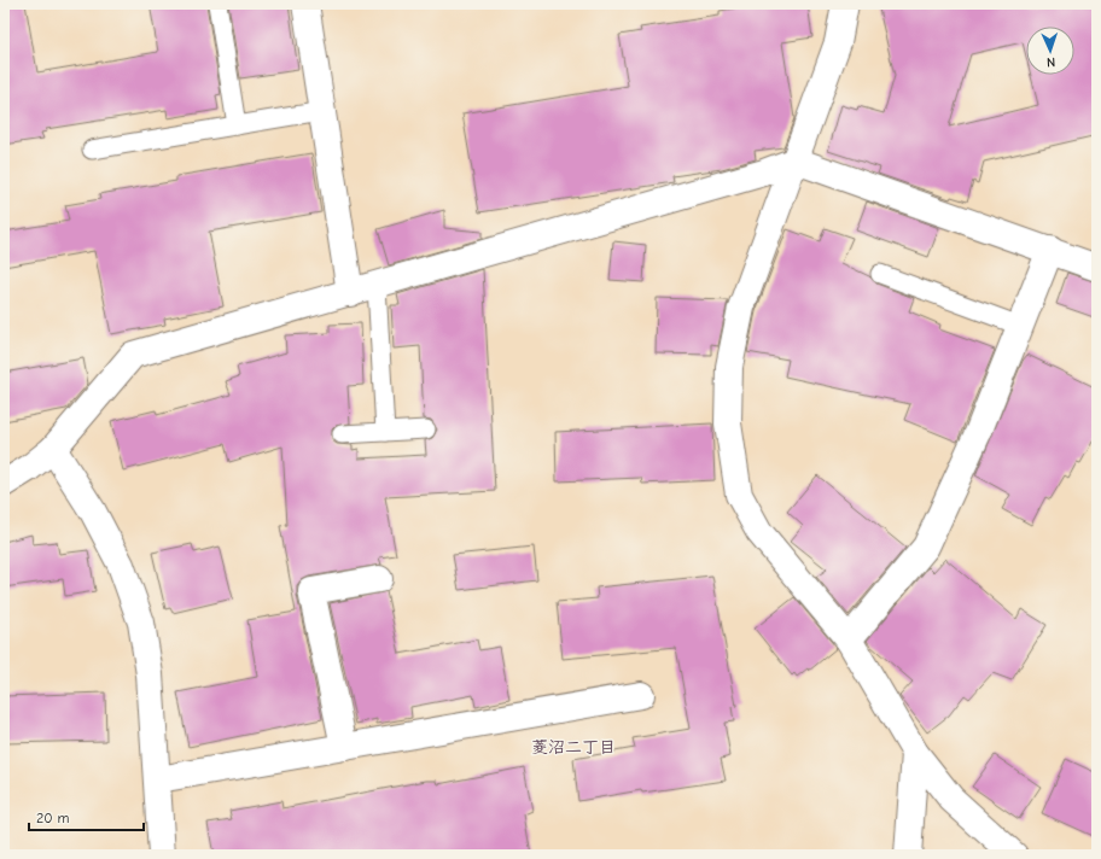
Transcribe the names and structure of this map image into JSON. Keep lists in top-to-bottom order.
{
  "districts": ["菱沼二丁目"],
  "scale_bar": "20 m",
  "north": "bottom"
}
